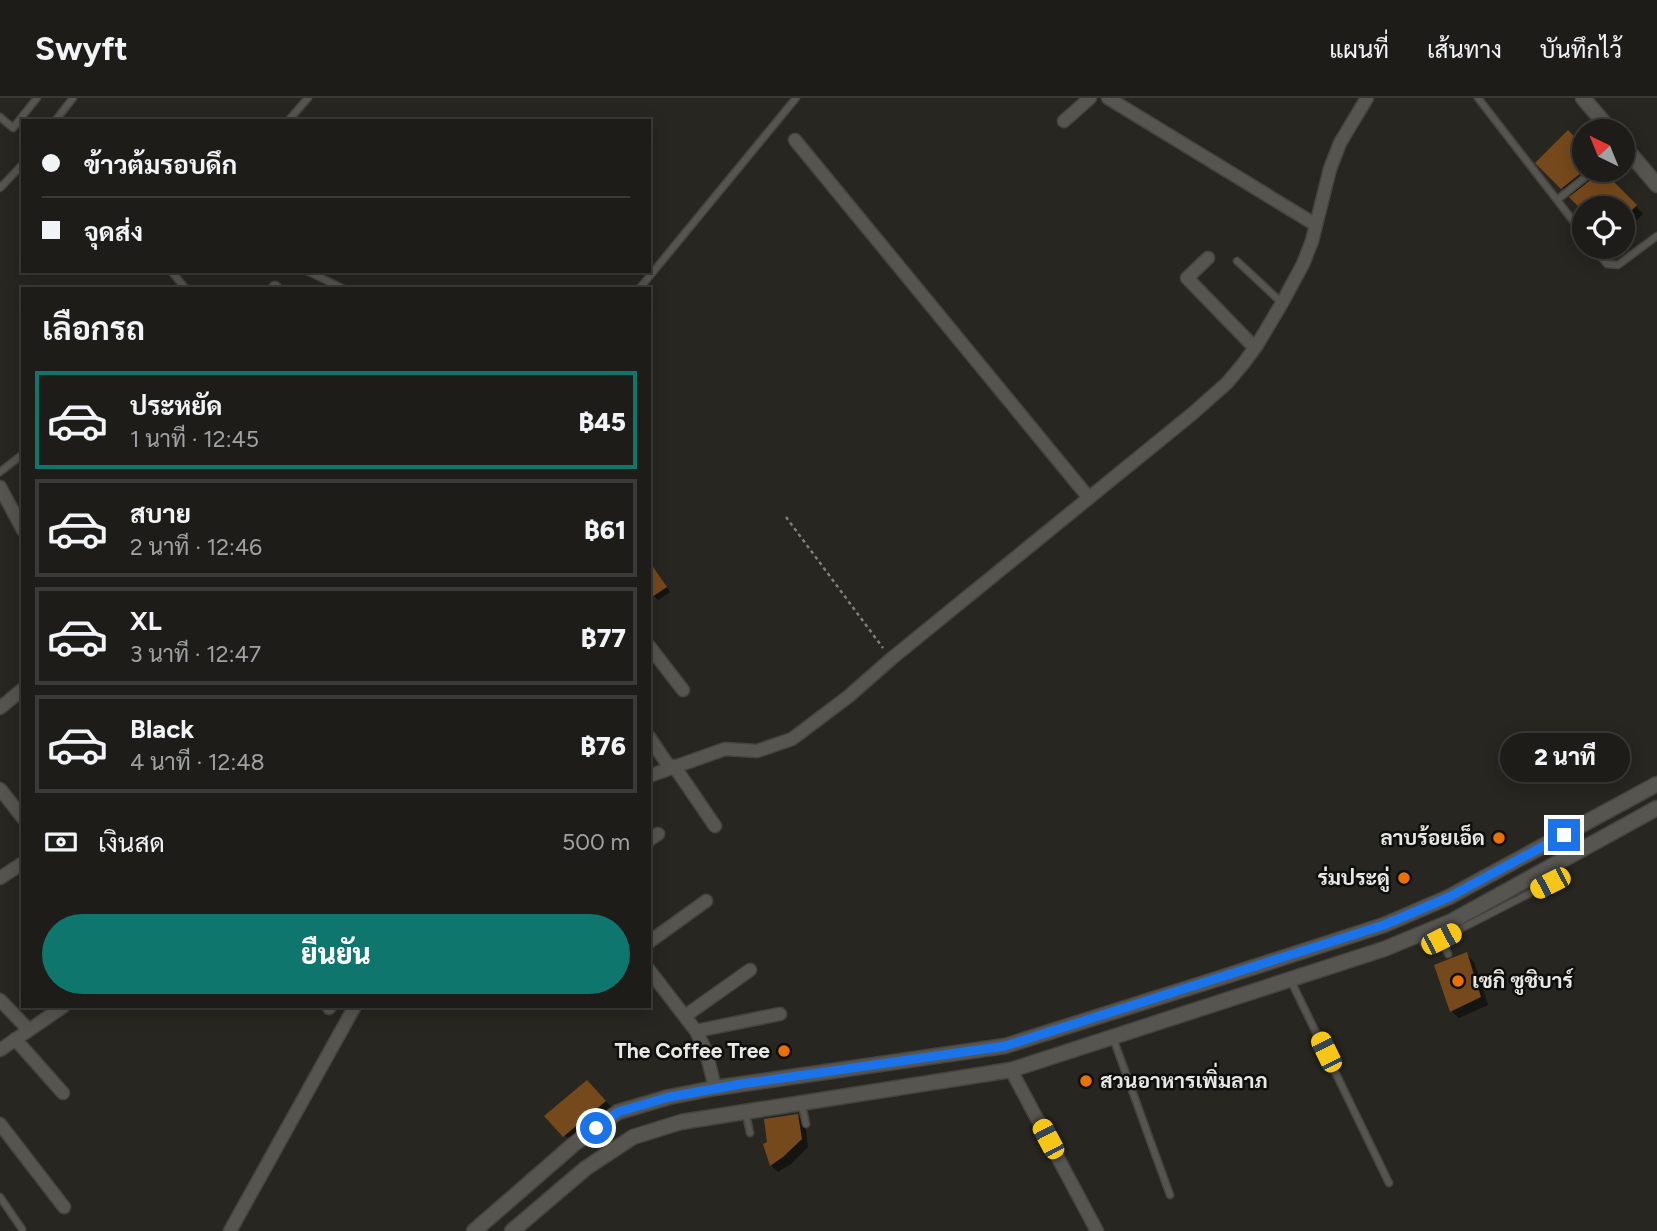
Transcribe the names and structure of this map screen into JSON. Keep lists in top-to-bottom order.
{
  "places": [
    "ลาบร้อยเอ็ด",
    "ร่มประดู่",
    "เซกิ ซูชิบาร์",
    "The Coffee Tree",
    "สวนอาหารเพิ่มลาภ"
  ],
  "north": "top left",
  "page": {
    "header": "Swyft",
    "nav": ["แผนที่", "เส้นทาง", "บันทึกไว้"],
    "banner": ["ข้าวต้มรอบดึก", "จุดส่ง"],
    "heading": "เลือกรถ",
    "list": [
      {
        "name": "ประหยัด",
        "note": "1 นาที · 12:45",
        "value": "฿45"
      },
      {
        "name": "สบาย",
        "note": "2 นาที · 12:46",
        "value": "฿61"
      },
      {
        "name": "XL",
        "note": "3 นาที · 12:47",
        "value": "฿77"
      },
      {
        "name": "Black",
        "note": "4 นาที · 12:48",
        "value": "฿76"
      }
    ],
    "bubble": "2 นาที",
    "pay": ["เงินสด", "500 m"],
    "buttons": "ยืนยัน"
  }
}
